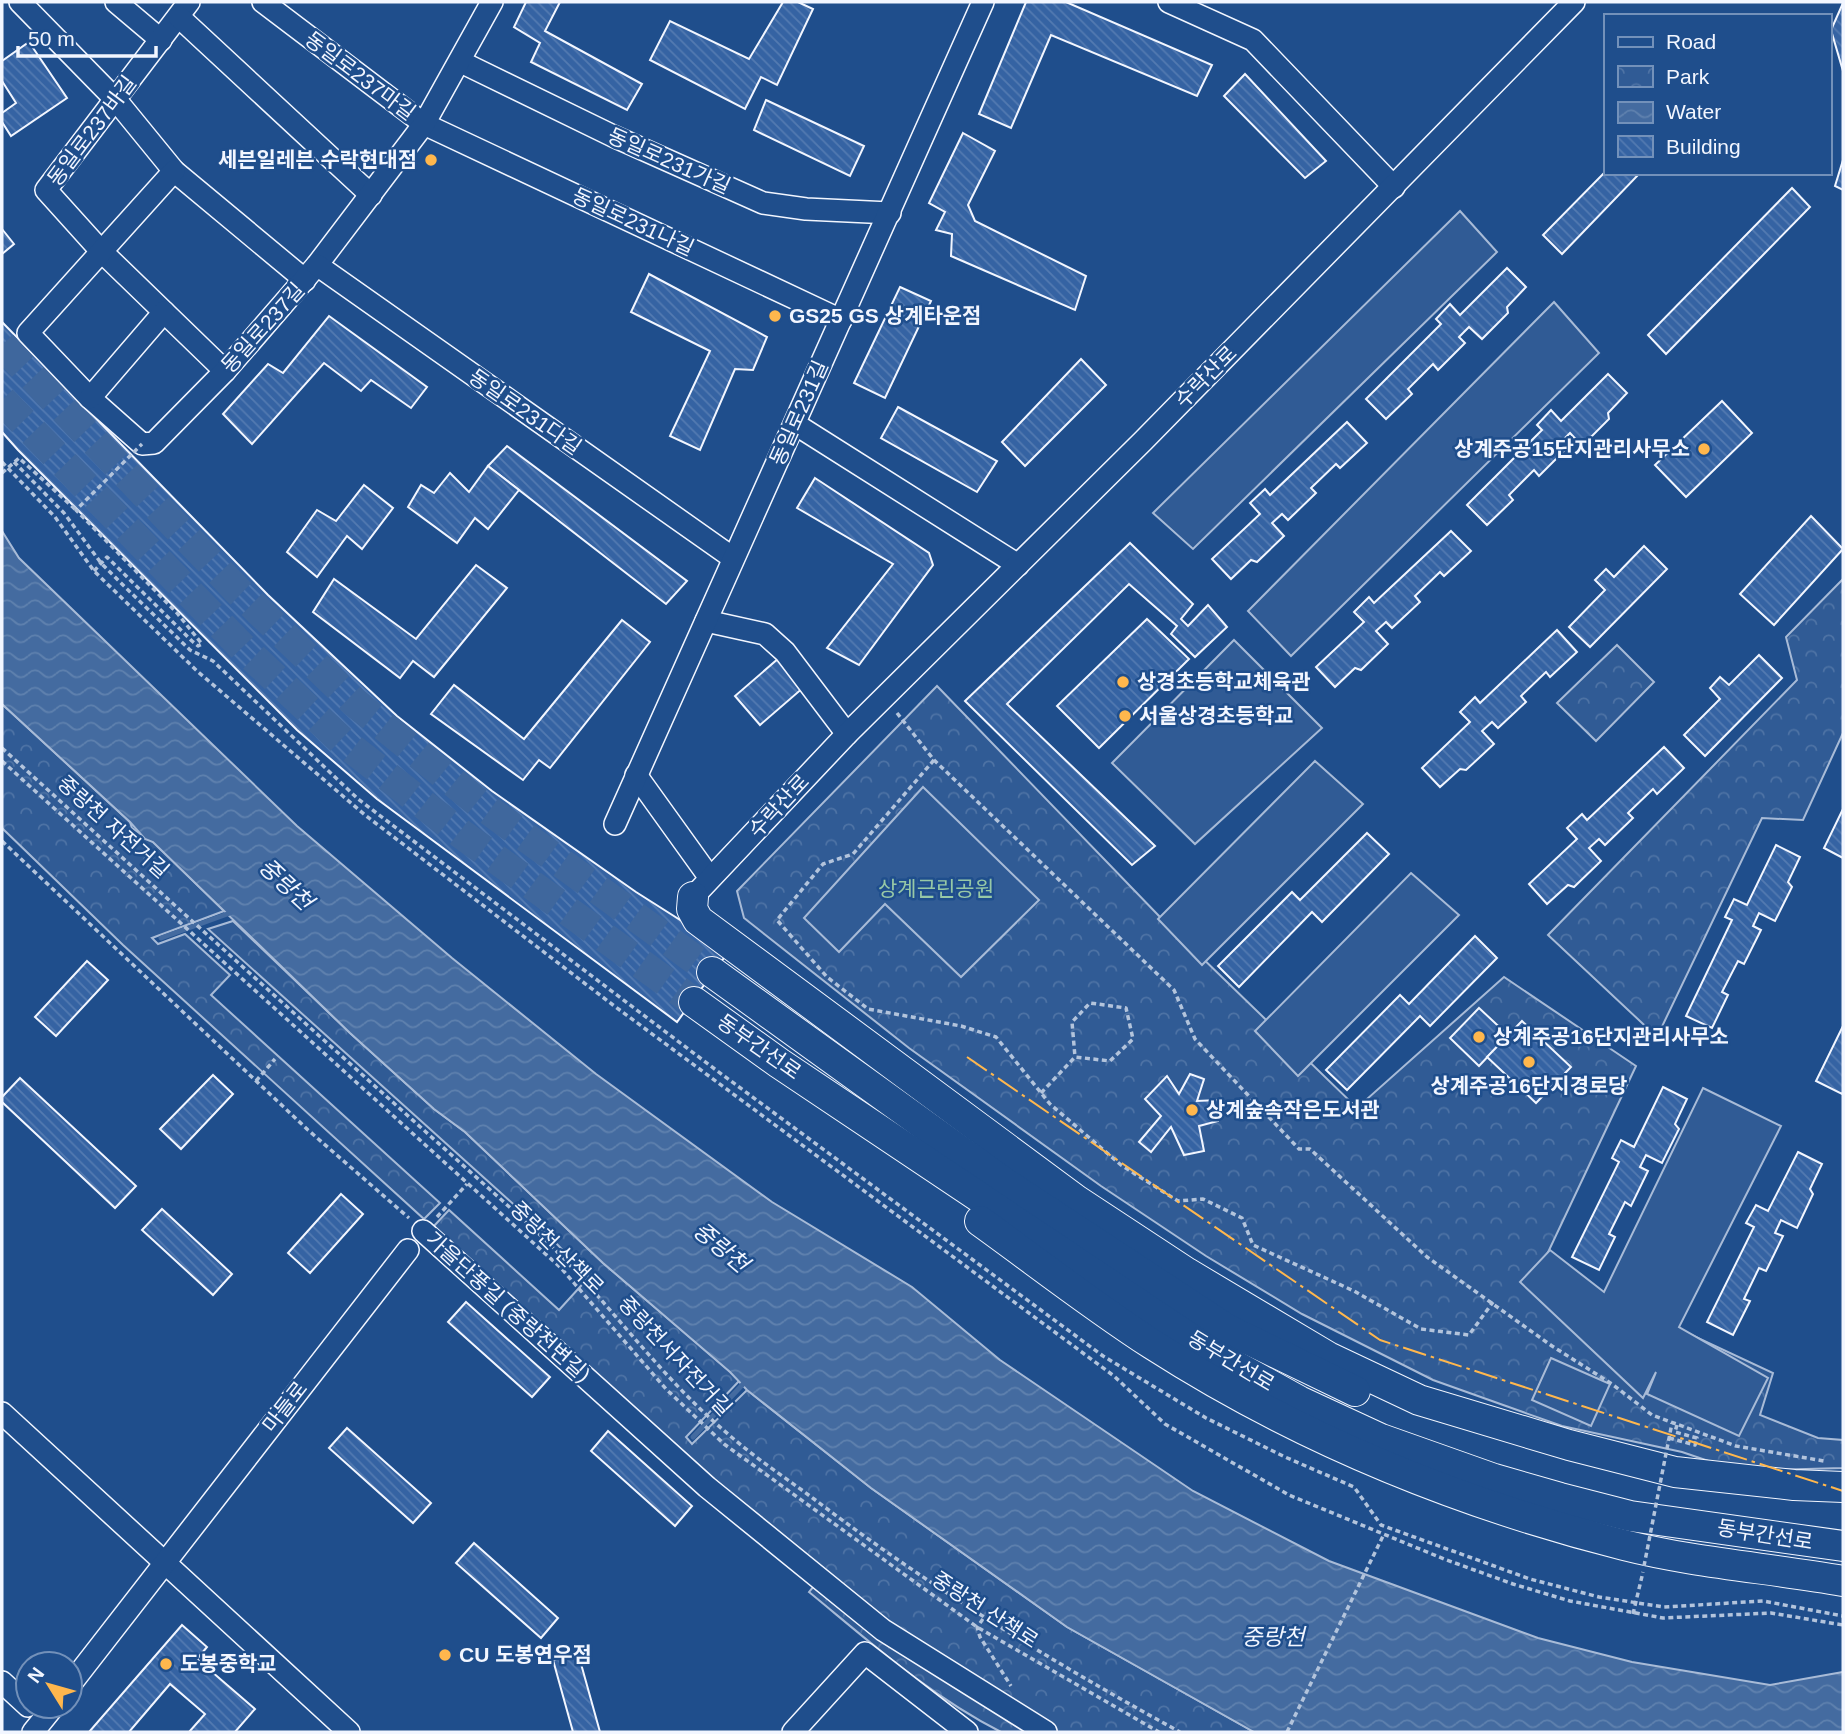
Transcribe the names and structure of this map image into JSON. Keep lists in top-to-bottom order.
{
  "streets": {
    "highway": ["동부간선로"],
    "street": [
      "동일로237마길",
      "동일로237바길",
      "동일로231가길",
      "동일로231나길",
      "동일로237길",
      "수락산로",
      "동일로231다길",
      "동일로231길",
      "가을단풍길 (중랑천변길)",
      "마들로"
    ],
    "path": ["중랑천 자전거길", "중랑천 산책로", "중랑천서자전거길"]
  },
  "crossings": [
    ["동일로237마길", "동일로231나길"],
    ["동일로237마길", "동일로237길"],
    ["동일로237바길", "동일로237길"],
    ["동일로237바길", "동일로231다길"],
    ["동일로231가길", "동일로237길"],
    ["동일로231가길", "동일로231길"],
    ["동일로231나길", "동일로237길"],
    ["동일로231나길", "동일로231길"],
    ["동일로237길", "동일로231다길"],
    ["동일로231다길", "동일로231길"],
    ["중랑천 자전거길", "중랑천서자전거길"]
  ],
  "water": ["중랑천"],
  "parks": ["상계근린공원"],
  "places": [
    "세븐일레븐 수락현대점",
    "GS25 GS 상계타운점",
    "상계주공15단지관리사무소",
    "상경초등학교체육관",
    "서울상경초등학교",
    "상계주공16단지관리사무소",
    "상계주공16단지경로당",
    "상계숲속작은도서관",
    "CU 도봉연우점",
    "도봉중학교"
  ],
  "legend": [
    "Road",
    "Park",
    "Water",
    "Building"
  ],
  "scale_bar": "50 m",
  "north": "top left"
}
